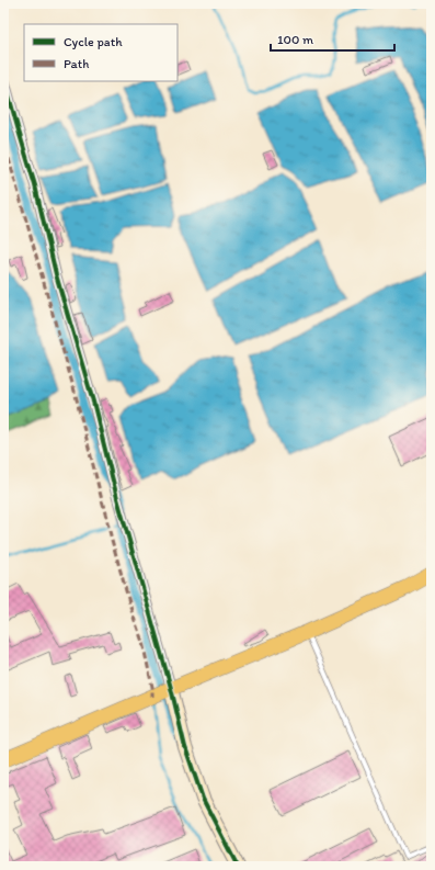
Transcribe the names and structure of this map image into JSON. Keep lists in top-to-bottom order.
{
  "legend": ["Cycle path", "Path"],
  "scale_bar": "100 m"
}
